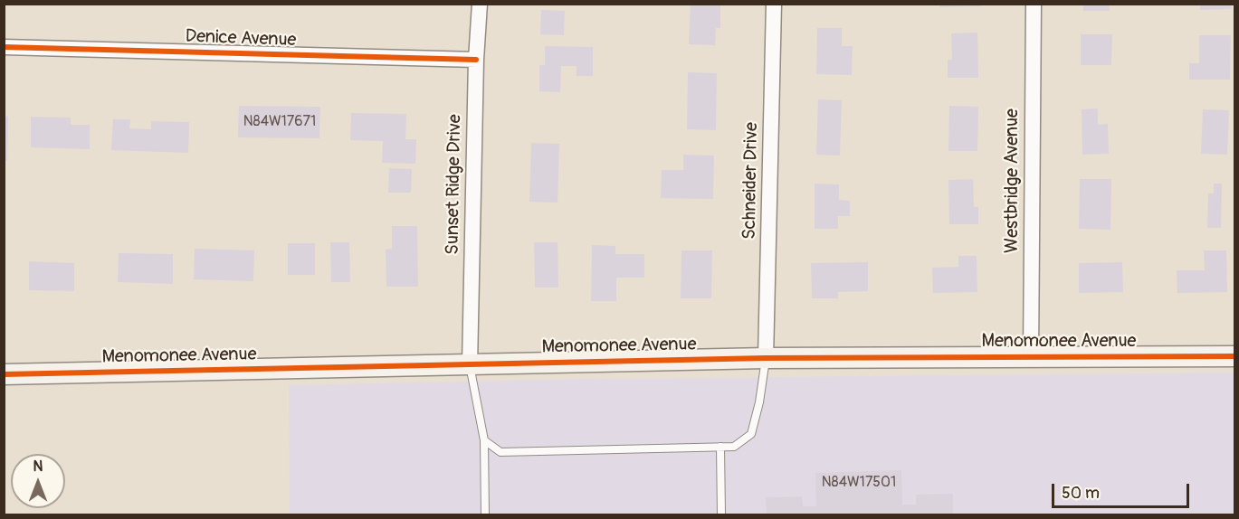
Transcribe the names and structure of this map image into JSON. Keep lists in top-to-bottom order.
{
  "streets": {
    "street": [
      "Denice Avenue",
      "Schneider Drive",
      "Westbridge Avenue",
      "Sunset Ridge Drive",
      "Menomonee Avenue"
    ]
  },
  "crossings": [
    ["Denice Avenue", "Sunset Ridge Drive"],
    ["Schneider Drive", "Menomonee Avenue"],
    ["Westbridge Avenue", "Menomonee Avenue"],
    ["Sunset Ridge Drive", "Menomonee Avenue"]
  ],
  "house_numbers": ["N84W17671", "N84W17501"],
  "scale_bar": "50 m",
  "north": "top"
}
